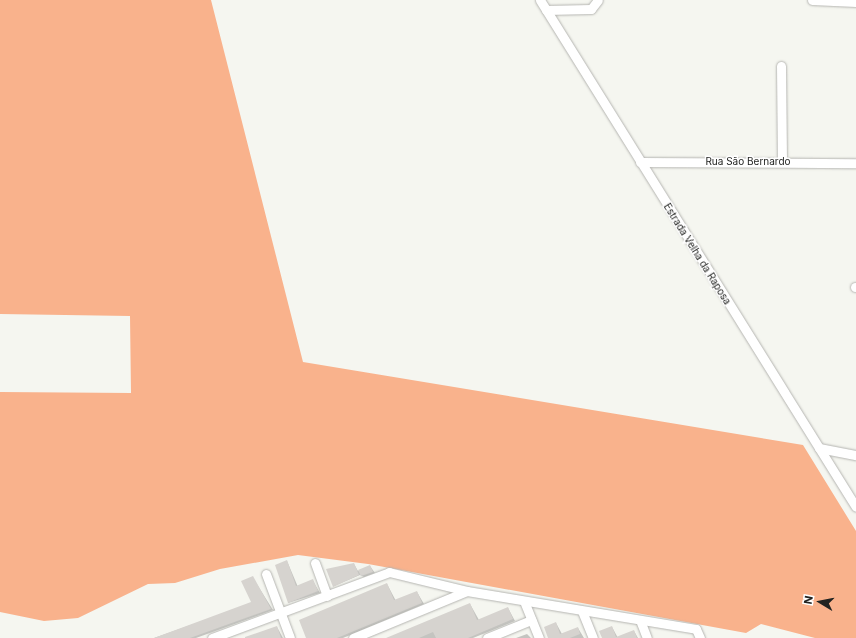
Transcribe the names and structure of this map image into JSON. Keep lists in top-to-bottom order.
{
  "streets": {
    "street": ["Rua São Bernardo", "Estrada Velha da Raposa"]
  },
  "crossings": [
    ["Rua São Bernardo", "Estrada Velha da Raposa"]
  ],
  "north": "left"
}
